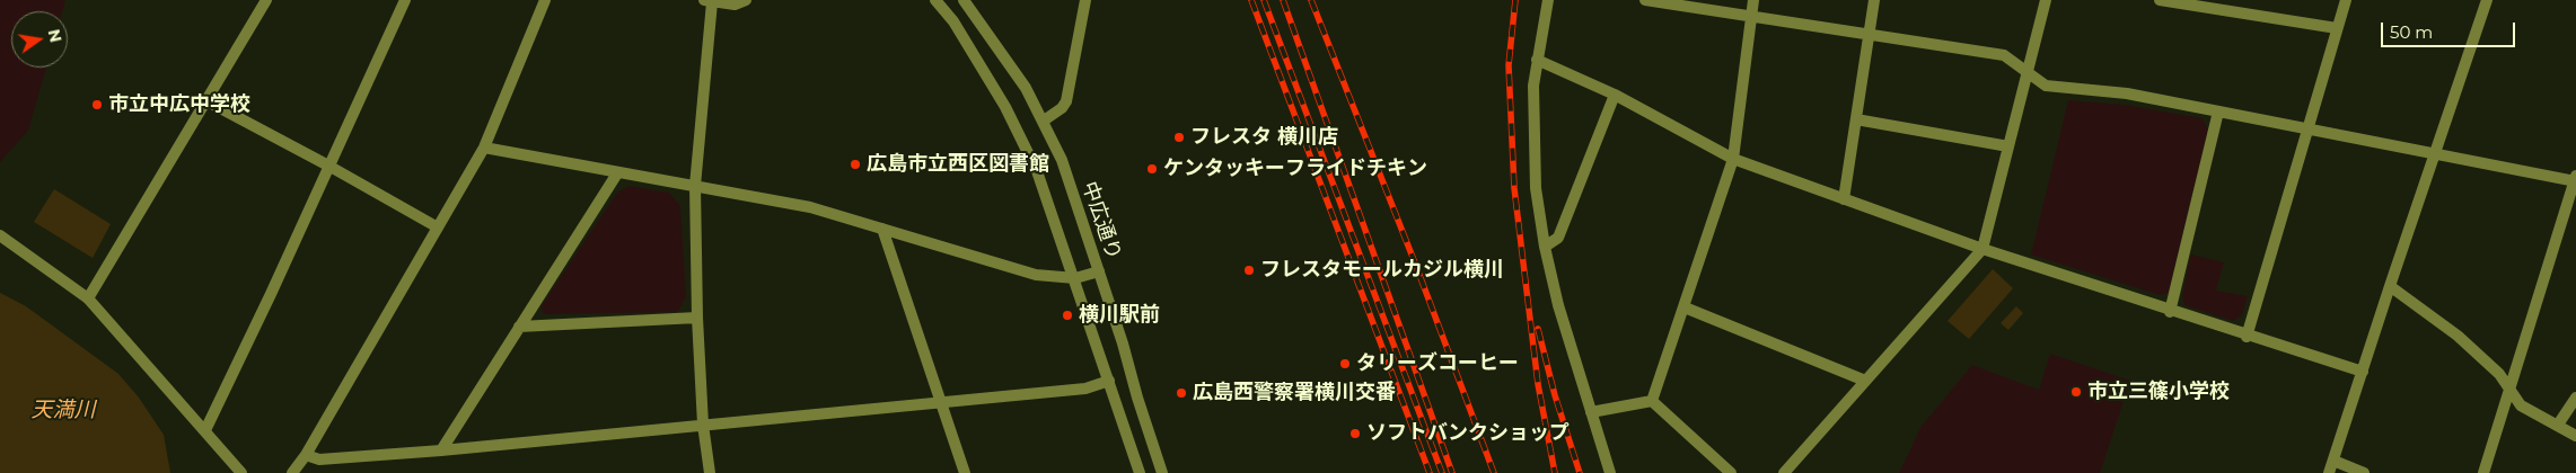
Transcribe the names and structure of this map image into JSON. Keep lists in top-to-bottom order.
{
  "streets": {
    "street": ["中広通り"]
  },
  "water": ["天満川"],
  "places": [
    "市立中広中学校",
    "フレスタ 横川店",
    "広島市立西区図書館",
    "ケンタッキーフライドチキン",
    "フレスタモールカジル横川",
    "横川駅前",
    "タリーズコーヒー",
    "市立三篠小学校",
    "広島西警察署横川交番",
    "ソフトバンクショップ"
  ],
  "scale_bar": "50 m",
  "north": "right"
}
